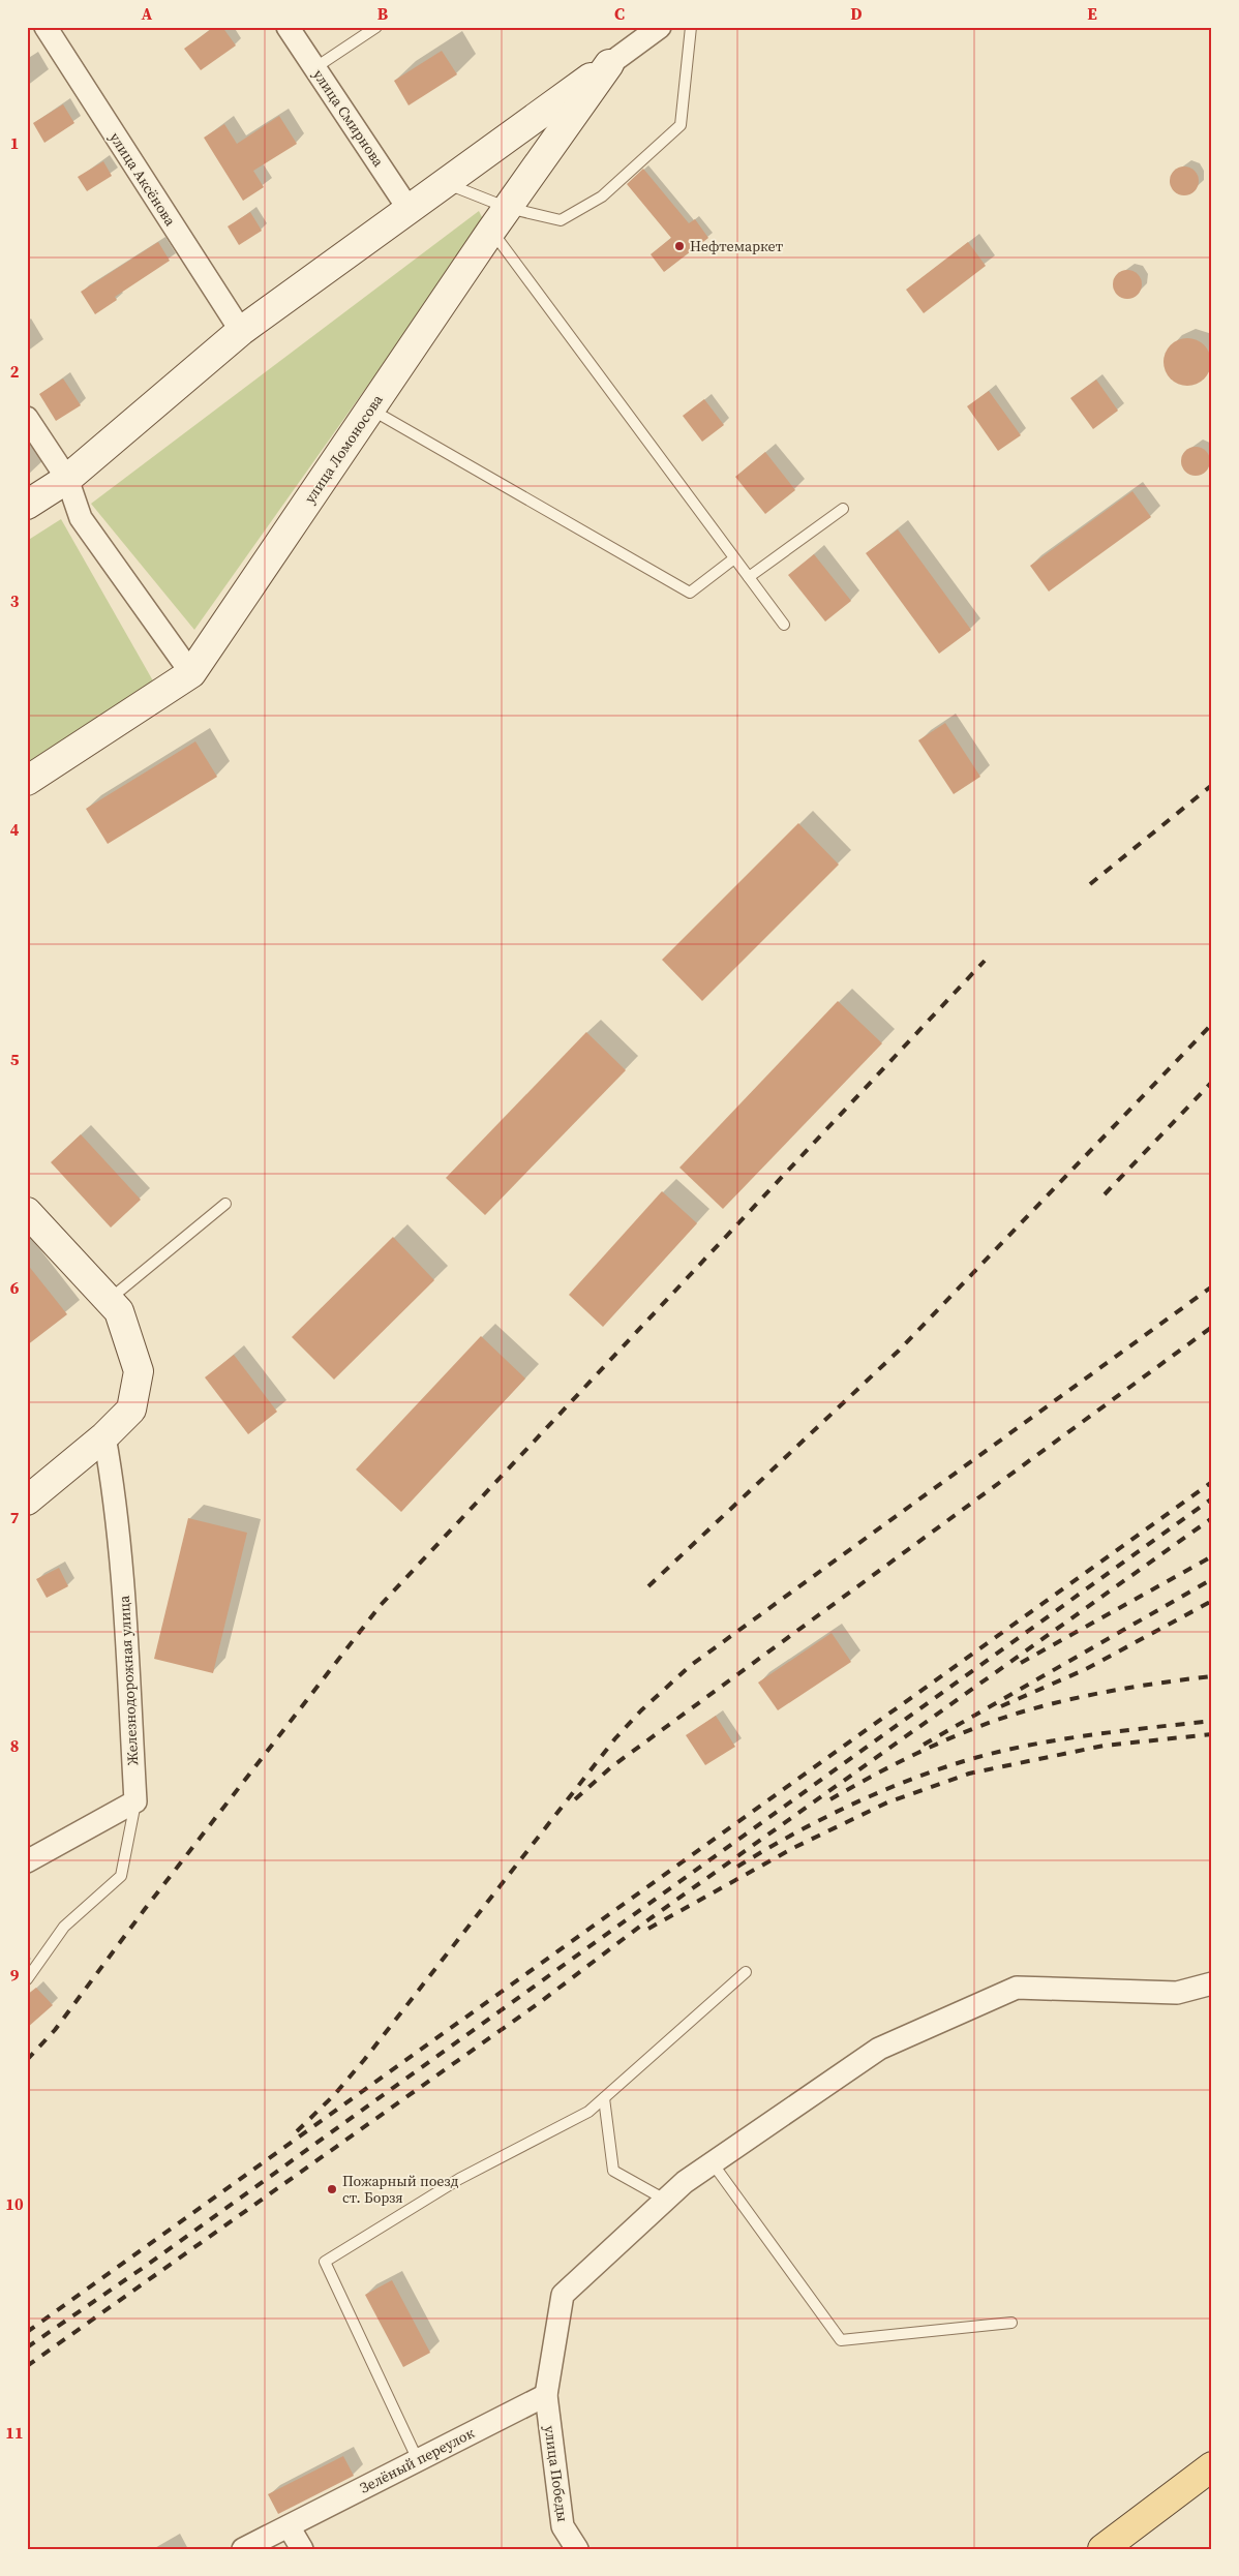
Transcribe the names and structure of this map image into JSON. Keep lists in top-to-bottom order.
{
  "streets": {
    "street": [
      "улица Смирнова",
      "улица Аксёнова",
      "улица Ломоносова",
      "Железнодорожная улица",
      "Зелёный переулок",
      "улица Победы"
    ]
  },
  "crossings": [
    ["улица Смирнова", "улица Ломоносова"],
    ["улица Аксёнова", "улица Ломоносова"],
    ["Зелёный переулок", "улица Победы"]
  ],
  "places": ["Нефтемаркет", "Пожарный поезд ст. Борзя"],
  "grid": {
    "columns": [
      "A",
      "B",
      "C",
      "D",
      "E"
    ],
    "rows": [
      "1",
      "2",
      "3",
      "4",
      "5",
      "6",
      "7",
      "8",
      "9",
      "10",
      "11"
    ]
  }
}
